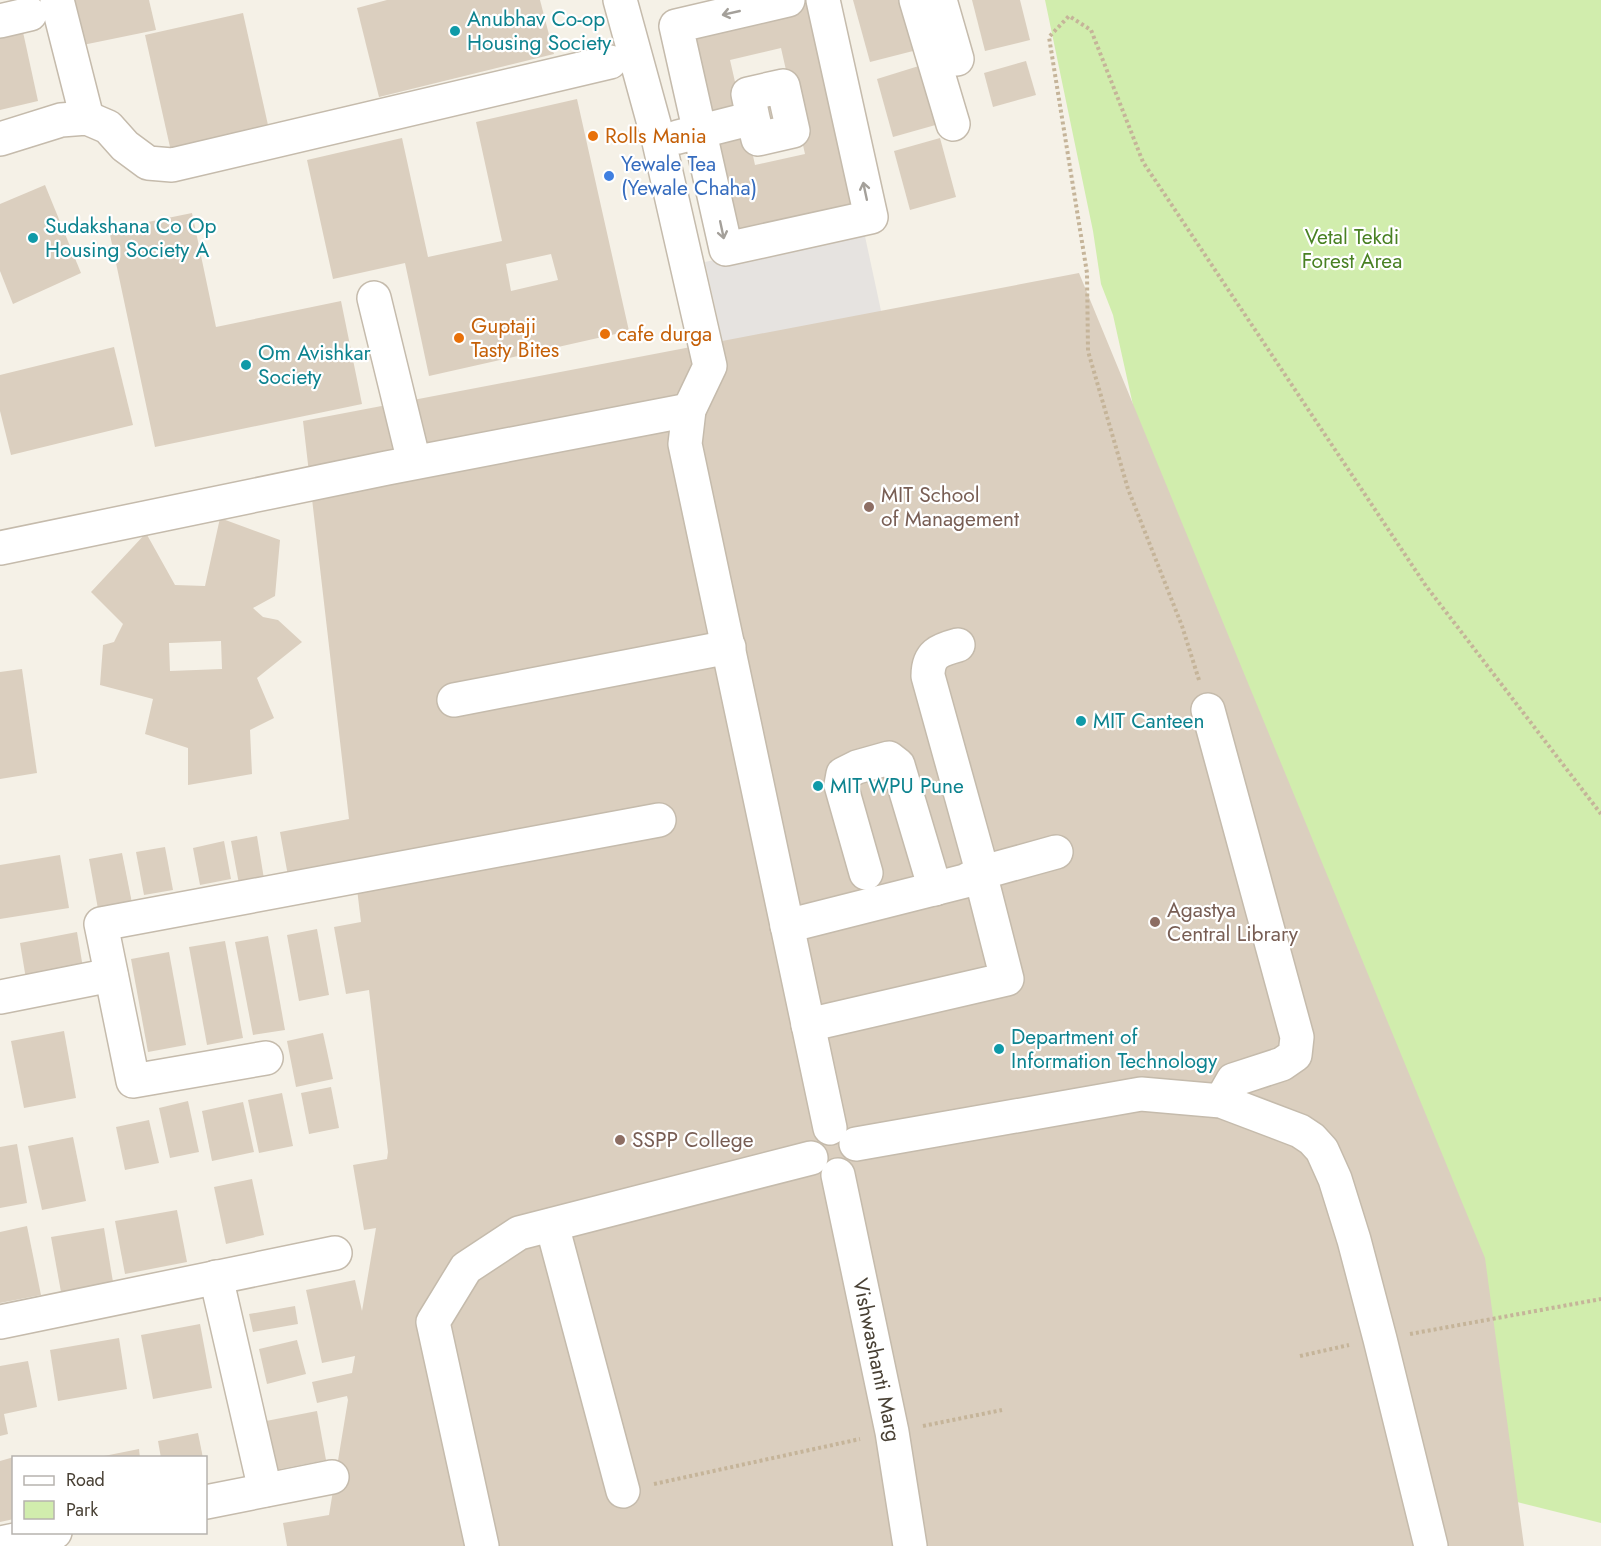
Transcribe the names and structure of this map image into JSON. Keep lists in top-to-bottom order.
{
  "streets": {
    "street": ["Vishwashanti Marg"]
  },
  "parks": ["Vetal Tekdi Forest Area"],
  "places": [
    "Anubhav Co-op Housing Society",
    "Rolls Mania",
    "Yewale Tea (Yewale Chaha)",
    "Sudakshana Co Op Housing Society A",
    "cafe durga",
    "Guptaji Tasty Bites",
    "Om Avishkar Society",
    "MIT School of Management",
    "MIT Canteen",
    "MIT WPU Pune",
    "Agastya Central Library",
    "Department of Information Technology",
    "SSPP College"
  ],
  "legend": ["Road", "Park"]
}
